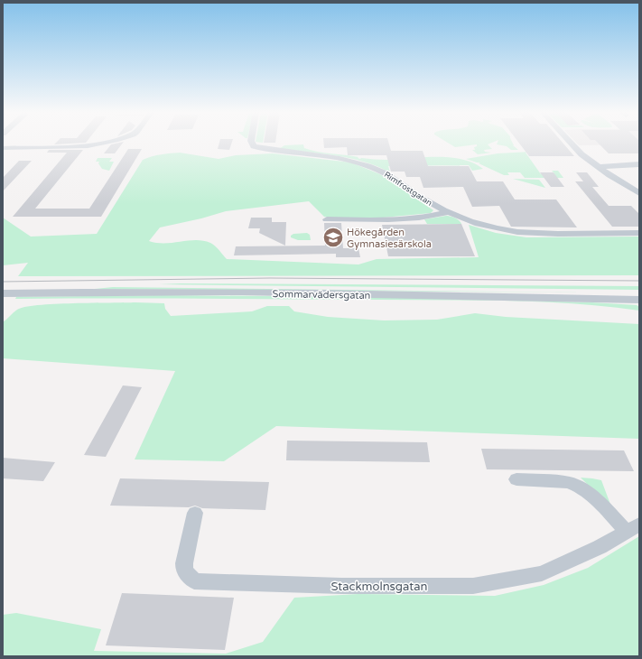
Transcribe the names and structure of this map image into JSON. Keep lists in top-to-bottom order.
{
  "streets": {
    "street": ["Rimfrostgatan", "Sommarvädersgatan", "Stackmolnsgatan"]
  },
  "places": {
    "school or university": ["Hökegården Gymnasiesärskola"]
  }
}
